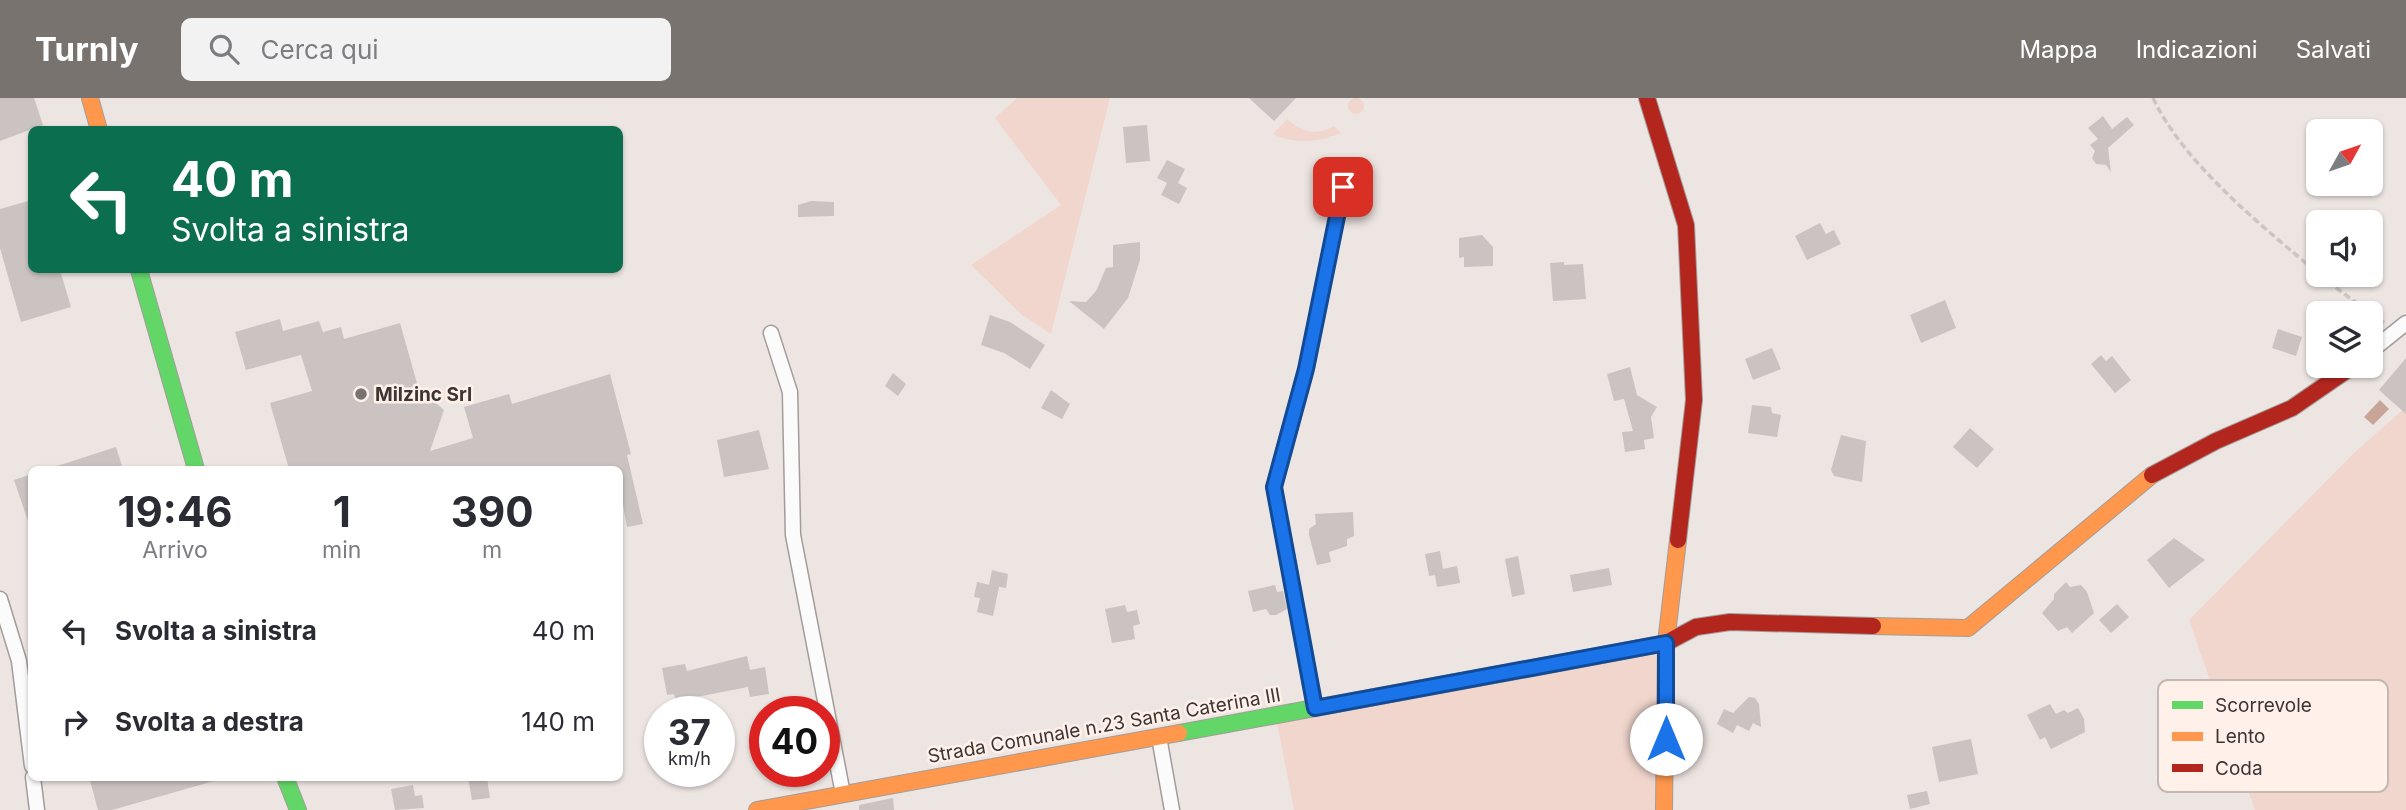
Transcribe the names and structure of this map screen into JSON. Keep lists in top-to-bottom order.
{
  "streets": {
    "street": ["Strada Comunale n.23 Santa Caterina III"]
  },
  "places": ["Milzinc Srl"],
  "legend": ["Scorrevole", "Lento", "Coda"],
  "north": "top right",
  "page": {
    "header": "Turnly",
    "search": "Cerca qui",
    "nav": ["Mappa", "Indicazioni", "Salvati"],
    "turn": ["40 m", "Svolta a sinistra"],
    "eta": [
      "19:46",
      "Arrivo",
      "1",
      "min",
      "390",
      "m"
    ],
    "list": [
      {
        "name": "Svolta a sinistra",
        "value": "40 m"
      },
      {
        "name": "Svolta a destra",
        "value": "140 m"
      }
    ],
    "speed": "37 km/h",
    "limit": "40"
  }
}
